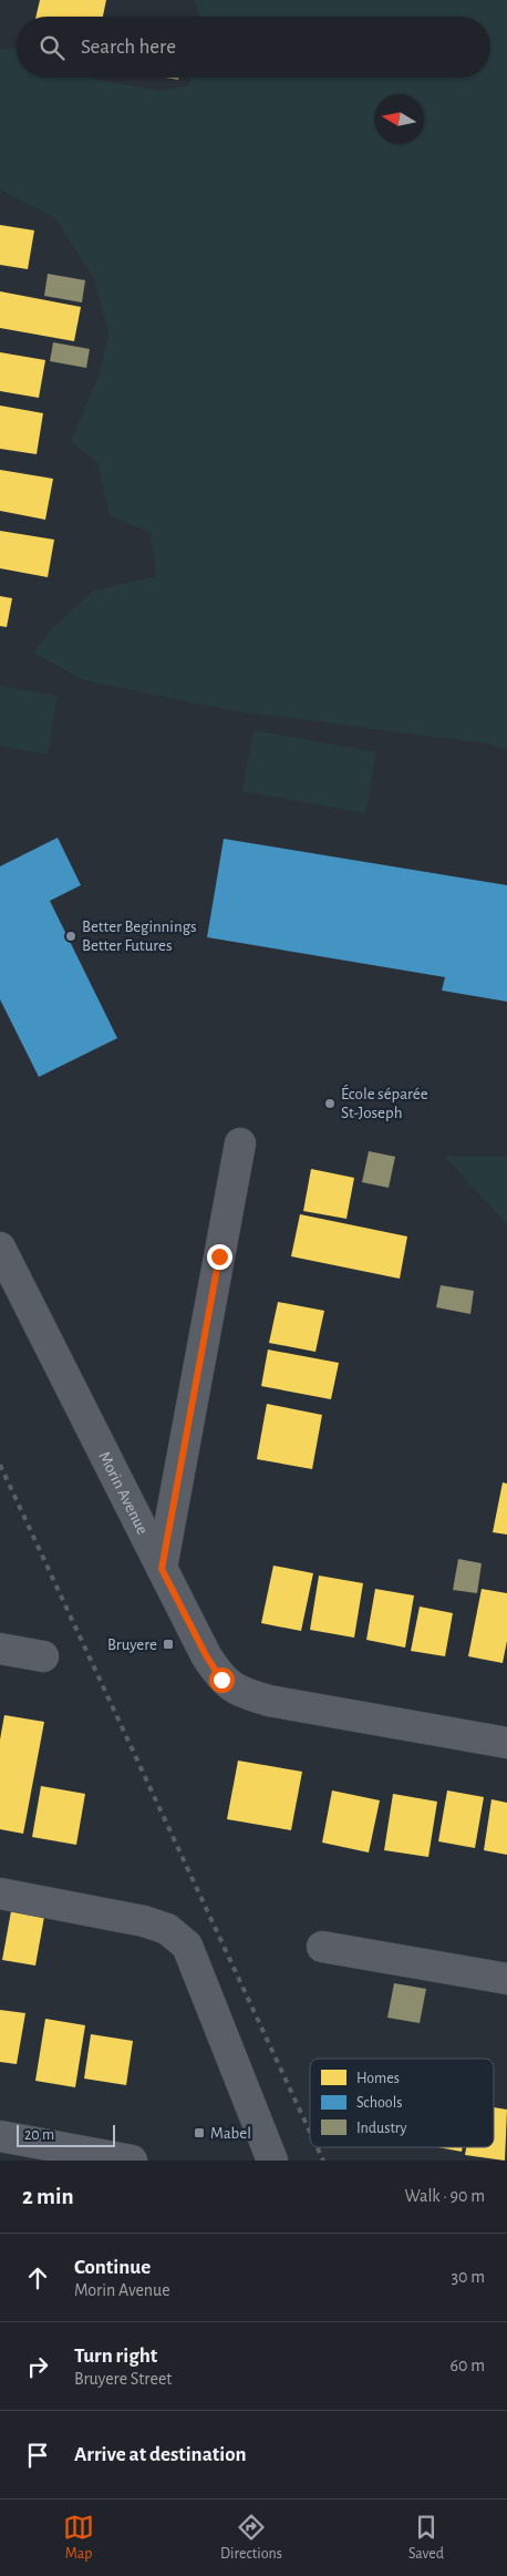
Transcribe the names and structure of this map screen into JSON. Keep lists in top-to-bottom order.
{
  "streets": {
    "street": ["Morin Avenue"]
  },
  "places": {
    "other": ["Better Beginnings Better Futures", "École séparée St-Joseph"],
    "transit": ["Bruyere", "Mabel"]
  },
  "legend": ["Homes", "Schools", "Industry"],
  "scale_bar": "20 m",
  "north": "left",
  "page": {
    "search": "Search here",
    "scale": "20 m",
    "heading": ["2 min", "Walk · 90 m"],
    "list": [
      ["Continue", "Morin Avenue", "30 m"],
      ["Turn right", "Bruyere Street", "60 m"],
      "Arrive at destination"
    ],
    "nav": ["Map", "Directions", "Saved"]
  }
}
